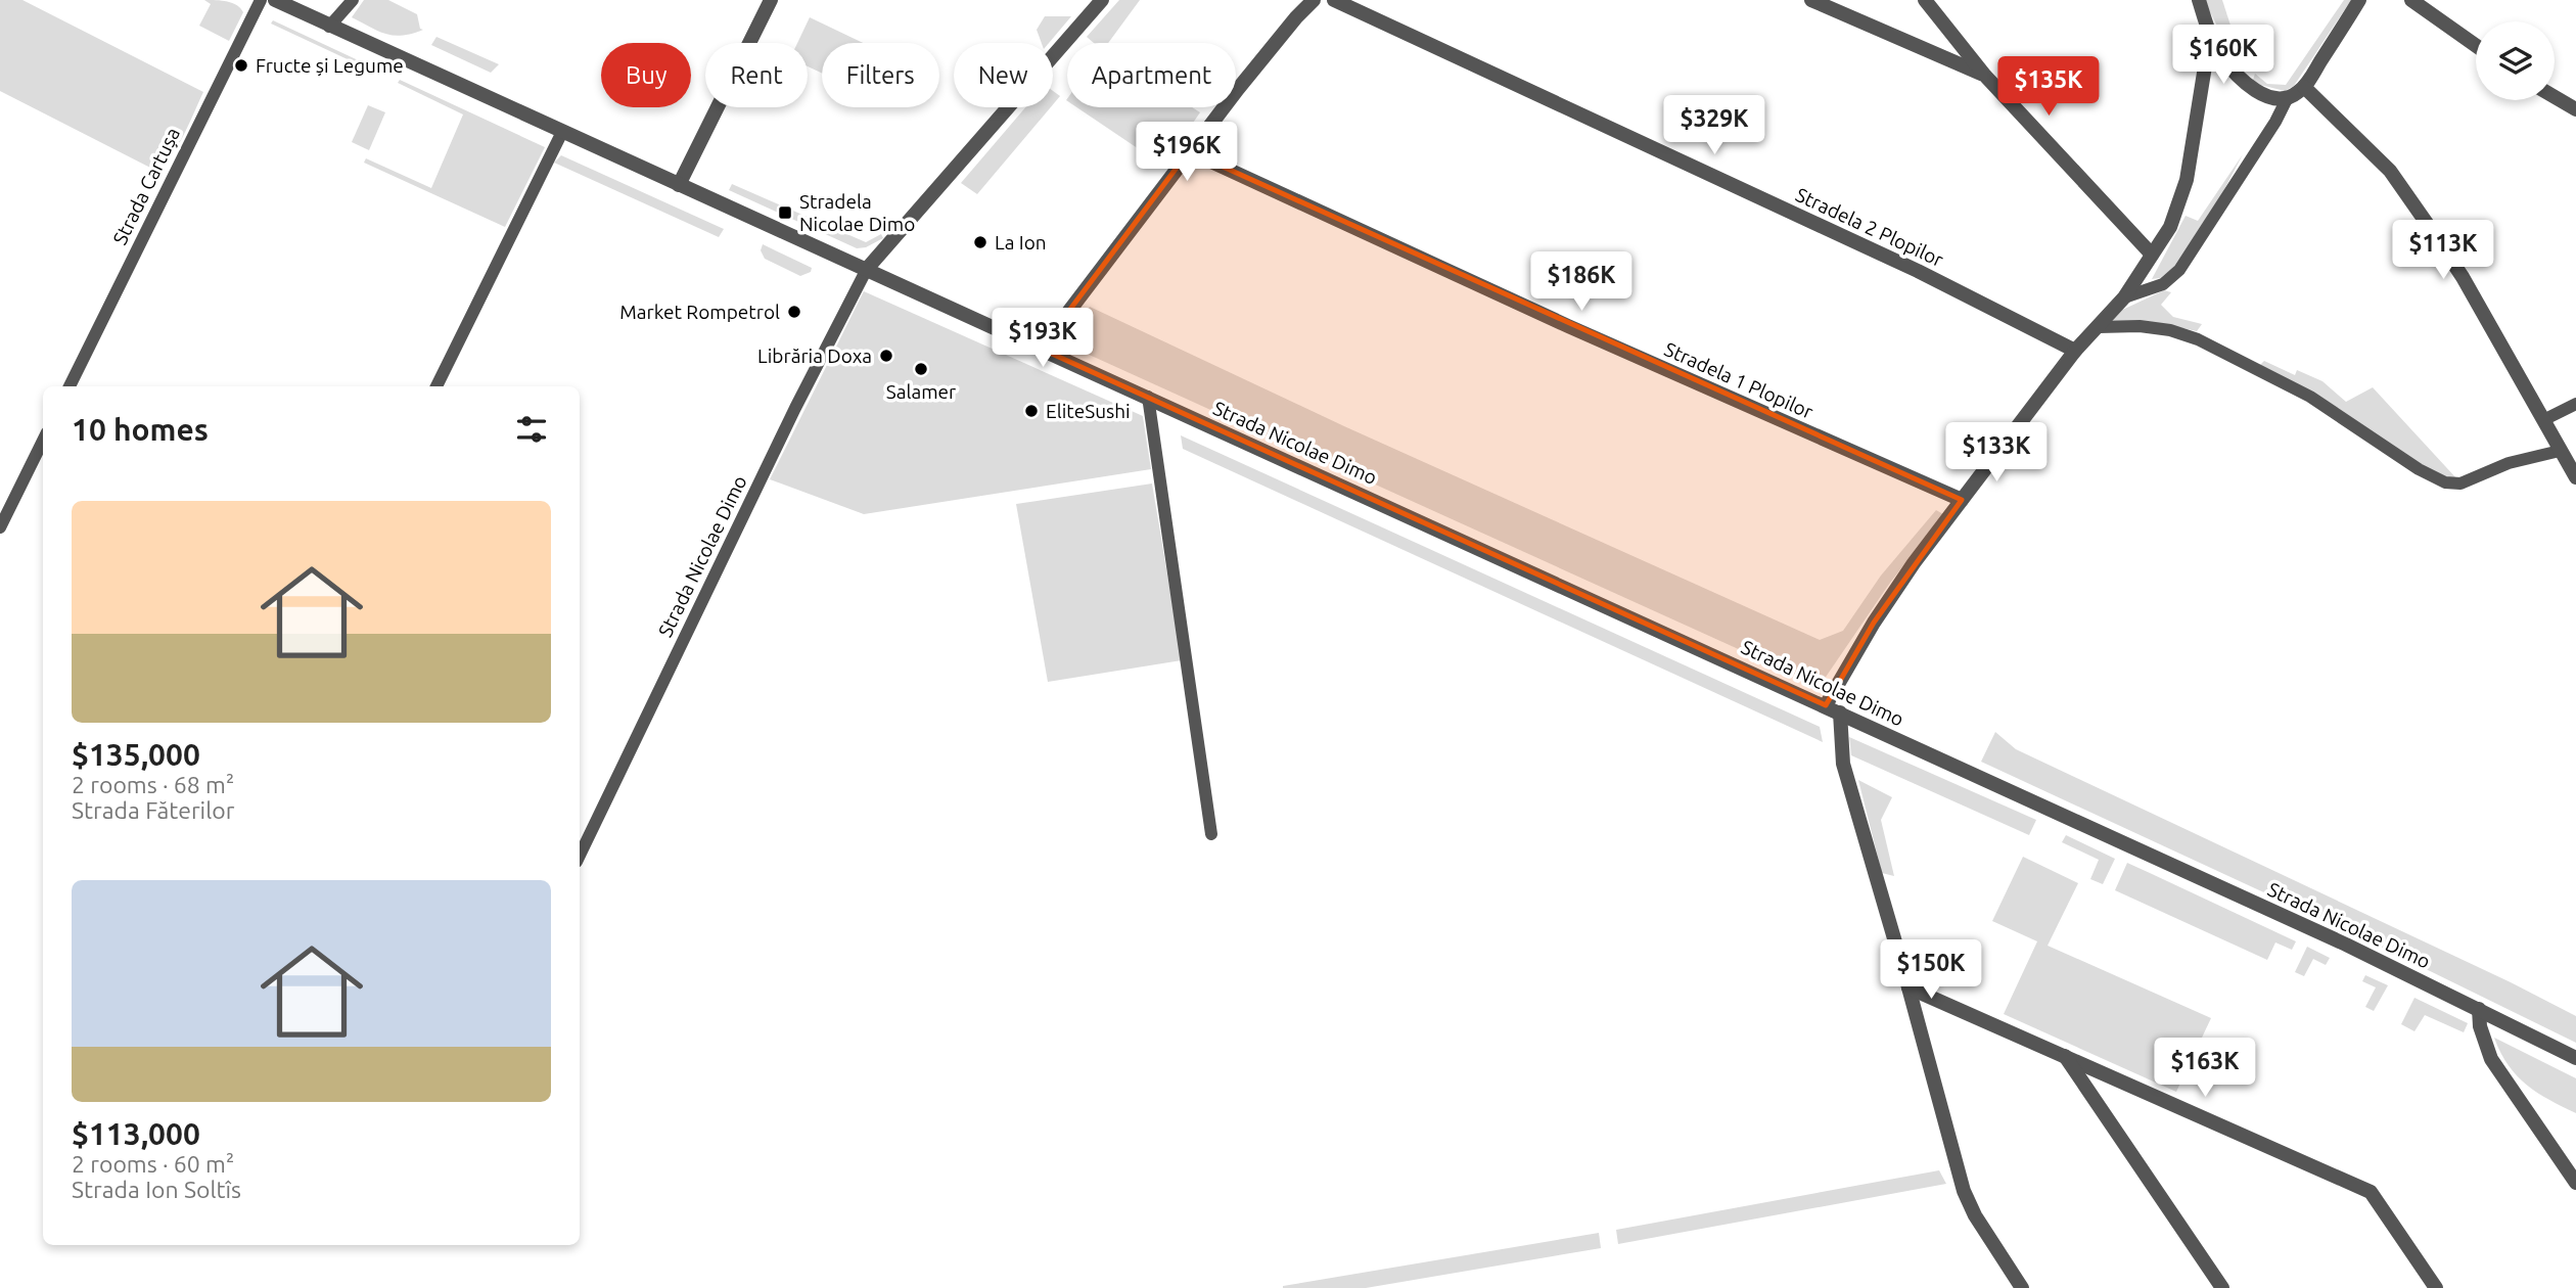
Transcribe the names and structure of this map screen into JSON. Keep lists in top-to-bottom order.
{
  "streets": {
    "street": ["Stradela 2 Plopilor", "Stradela 1 Plopilor", "Strada Nicolae Dimo"],
    "lane": ["Strada Cartușa"]
  },
  "places": {
    "other": [
      "Fructe și Legume",
      "La Ion",
      "Market Rompetrol",
      "Librăria Doxa",
      "Salamer",
      "EliteSushi"
    ],
    "transit": ["Stradela Nicolae Dimo"]
  },
  "page": {
    "price": [
      "$160K",
      "$135K",
      "$329K",
      "$196K",
      "$113K",
      "$186K",
      "$193K",
      "$133K",
      "$150K",
      "$163K"
    ],
    "chip": [
      "Buy",
      "Rent",
      "Filters",
      "New",
      "Apartment"
    ],
    "heading": "10 homes",
    "list": [
      {
        "name": "$135,000",
        "note": "2 rooms · 68 m² · Strada Făterilor"
      },
      {
        "name": "$113,000",
        "note": "2 rooms · 60 m² · Strada Ion Soltîs"
      }
    ]
  }
}
